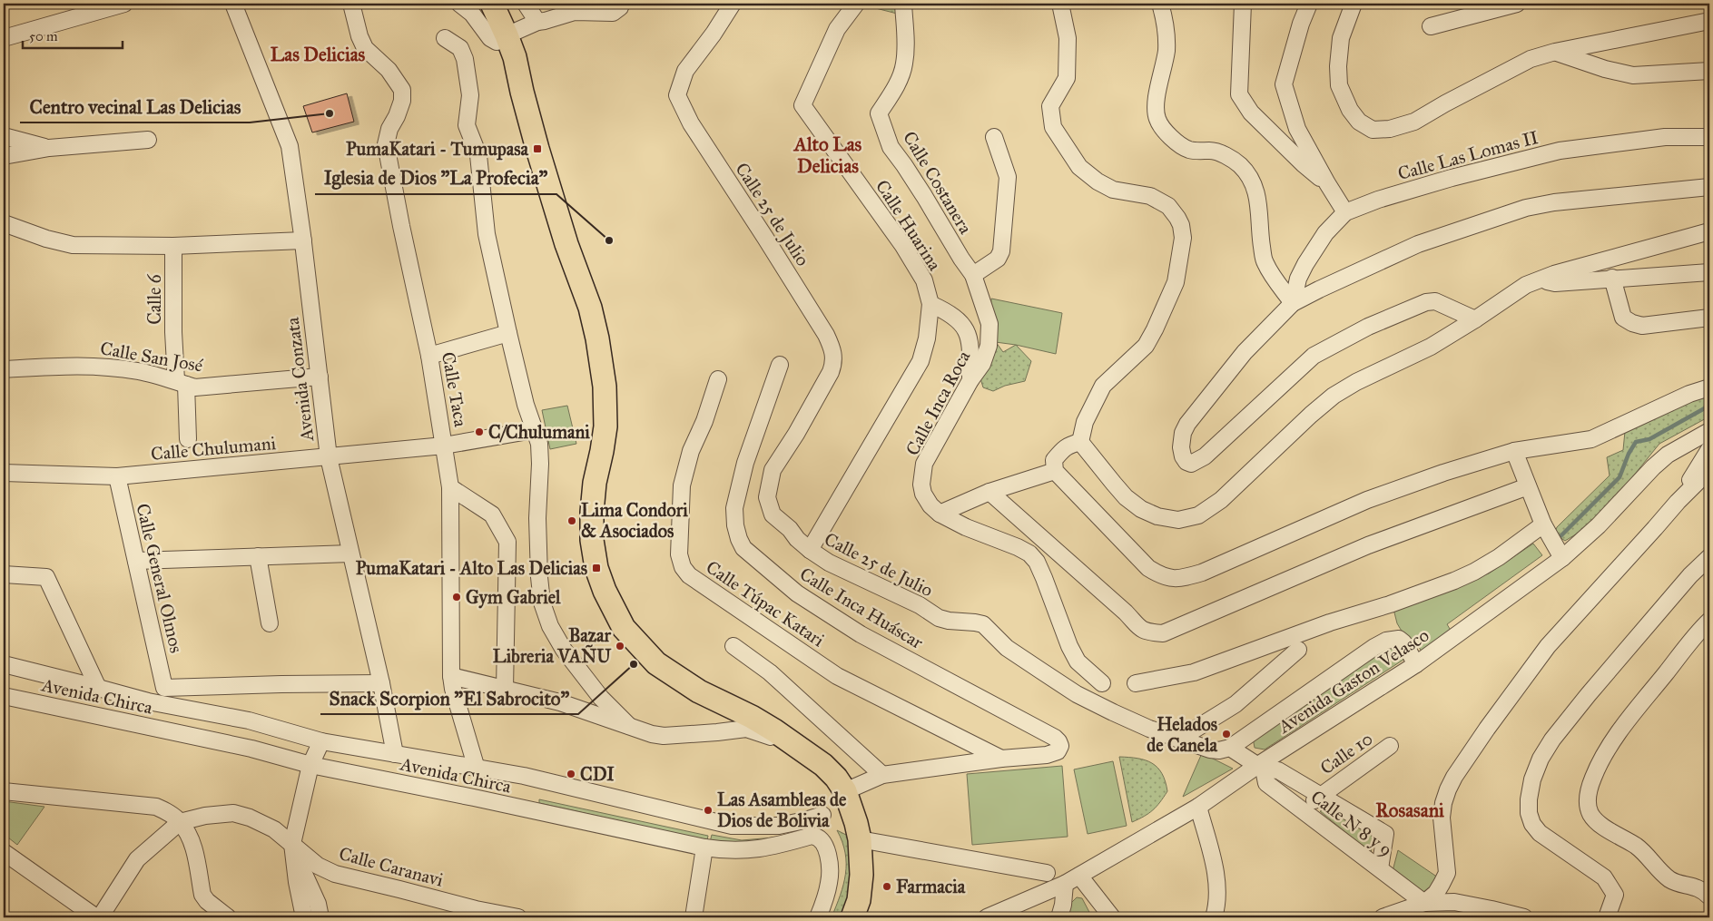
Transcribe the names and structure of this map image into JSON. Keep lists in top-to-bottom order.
{
  "streets": {
    "street": [
      "Calle Las Lomas II",
      "Calle Costanera",
      "Calle 25 de Julio",
      "Calle Huarina",
      "Calle 6",
      "Calle San José",
      "Avenida Conzata",
      "Calle Taca",
      "Calle Inca Roca",
      "Calle Chulumani",
      "Calle General Olmos",
      "Calle Túpac Katari",
      "Calle Inca Huáscar",
      "Avenida Gaston Velasco",
      "Avenida Chirca",
      "Calle 10",
      "Calle N 8 y 9",
      "Calle Caranavi"
    ]
  },
  "crossings": [
    ["Calle Costanera", "Calle Inca Roca"],
    ["Calle 25 de Julio", "Calle Huarina"],
    ["Calle 6", "Calle San José"],
    ["Calle San José", "Avenida Conzata"],
    ["Avenida Conzata", "Calle Chulumani"],
    ["Avenida Conzata", "Calle General Olmos"],
    ["Avenida Conzata", "Avenida Chirca"],
    ["Calle Taca", "Calle Chulumani"],
    ["Calle Taca", "Avenida Chirca"],
    ["Calle Chulumani", "Calle General Olmos"],
    ["Calle Túpac Katari", "Calle Inca Huáscar"],
    ["Avenida Gaston Velasco", "Calle N 8 y 9"],
    ["Calle 10", "Calle N 8 y 9"]
  ],
  "districts": ["Las Delicias", "Alto Las Delicias", "Rosasani"],
  "places": {
    "other": [
      "Centro vecinal Las Delicias",
      "Iglesia de Dios \"La Profecia\"",
      "C/Chulumani",
      "Lima Condori & Asociados",
      "Gym Gabriel",
      "Bazar Libreria VAÑU",
      "Snack Scorpion \"El Sabrocito\"",
      "Helados de Canela",
      "CDI",
      "Las Asambleas de Dios de Bolivia",
      "Farmacia"
    ],
    "transit": ["PumaKatari - Tumupasa", "PumaKatari - Alto Las Delicias"]
  },
  "scale_bar": "50 m"
}
